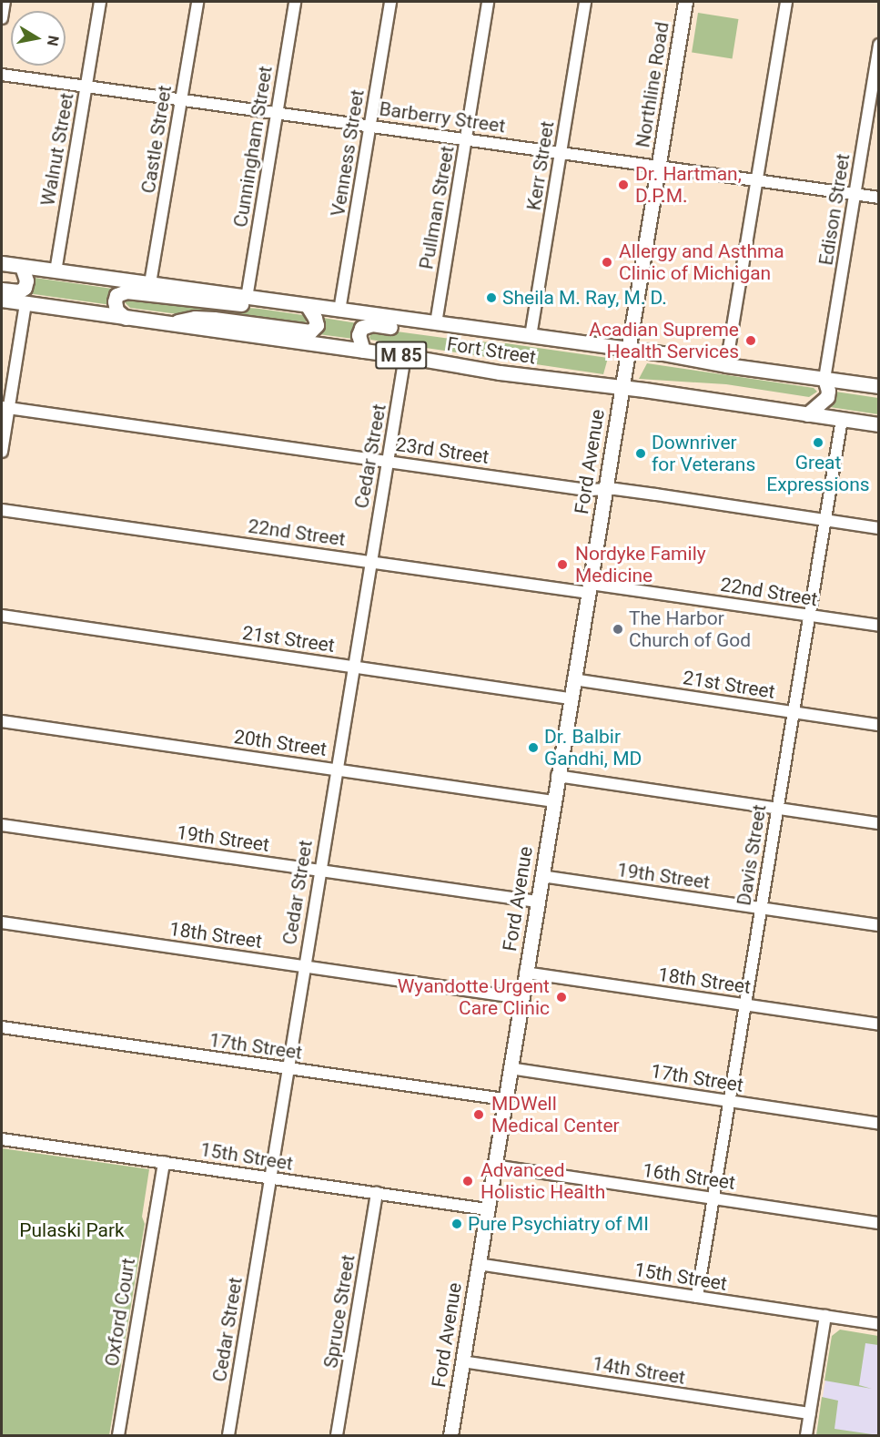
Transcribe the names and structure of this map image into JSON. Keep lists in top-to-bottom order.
{
  "streets": {
    "main road": [
      "Northline Road",
      "Fort Street",
      "M 85",
      "Ford Avenue"
    ],
    "street": [
      "Barberry Street",
      "Castle Street",
      "Cunningham Street",
      "Walnut Street",
      "Venness Street",
      "Kerr Street",
      "Pullman Street",
      "Edison Street",
      "23rd Street",
      "Cedar Street",
      "22nd Street",
      "21st Street",
      "20th Street",
      "19th Street",
      "Davis Street",
      "18th Street",
      "17th Street",
      "15th Street",
      "16th Street",
      "Spruce Street",
      "Oxford Court",
      "14th Street"
    ]
  },
  "crossings": [
    ["Northline Road", "Barberry Street"],
    ["Northline Road", "Fort Street"],
    ["Northline Road", "Ford Avenue"],
    ["Barberry Street", "Castle Street"],
    ["Barberry Street", "Cunningham Street"],
    ["Barberry Street", "Walnut Street"],
    ["Barberry Street", "Venness Street"],
    ["Barberry Street", "Kerr Street"],
    ["Barberry Street", "Pullman Street"],
    ["Barberry Street", "Edison Street"],
    ["Castle Street", "Fort Street"],
    ["Cunningham Street", "Fort Street"],
    ["Walnut Street", "Fort Street"],
    ["Venness Street", "Fort Street"],
    ["Kerr Street", "Fort Street"],
    ["Pullman Street", "Fort Street"],
    ["Edison Street", "Fort Street"],
    ["Fort Street", "Cedar Street"],
    ["Fort Street", "Ford Avenue"],
    ["Fort Street", "Davis Street"],
    ["23rd Street", "Cedar Street"],
    ["23rd Street", "Ford Avenue"],
    ["23rd Street", "Davis Street"],
    ["Cedar Street", "22nd Street"],
    ["Cedar Street", "21st Street"],
    ["Cedar Street", "20th Street"],
    ["Cedar Street", "19th Street"],
    ["Cedar Street", "18th Street"],
    ["Cedar Street", "17th Street"],
    ["Cedar Street", "15th Street"],
    ["Ford Avenue", "22nd Street"],
    ["Ford Avenue", "21st Street"],
    ["Ford Avenue", "20th Street"],
    ["Ford Avenue", "19th Street"],
    ["Ford Avenue", "18th Street"],
    ["Ford Avenue", "17th Street"],
    ["Ford Avenue", "15th Street"],
    ["Ford Avenue", "16th Street"],
    ["Ford Avenue", "14th Street"],
    ["22nd Street", "Davis Street"],
    ["21st Street", "Davis Street"],
    ["19th Street", "Davis Street"],
    ["Davis Street", "18th Street"],
    ["Davis Street", "17th Street"],
    ["Davis Street", "15th Street"],
    ["Davis Street", "16th Street"],
    ["15th Street", "Spruce Street"],
    ["15th Street", "Oxford Court"]
  ],
  "parks": ["Pulaski Park"],
  "places": [
    "Dr. Hartman, D.P.M.",
    "Allergy and Asthma Clinic of Michigan",
    "Sheila M. Ray, M. D.",
    "Acadian Supreme Health Services",
    "Great Expressions",
    "Downriver for Veterans",
    "Nordyke Family Medicine",
    "The Harbor Church of God",
    "Dr. Balbir Gandhi, MD",
    "Wyandotte Urgent Care Clinic",
    "MDWell Medical Center",
    "Advanced Holistic Health",
    "Pure Psychiatry of MI"
  ],
  "north": "right"
}
